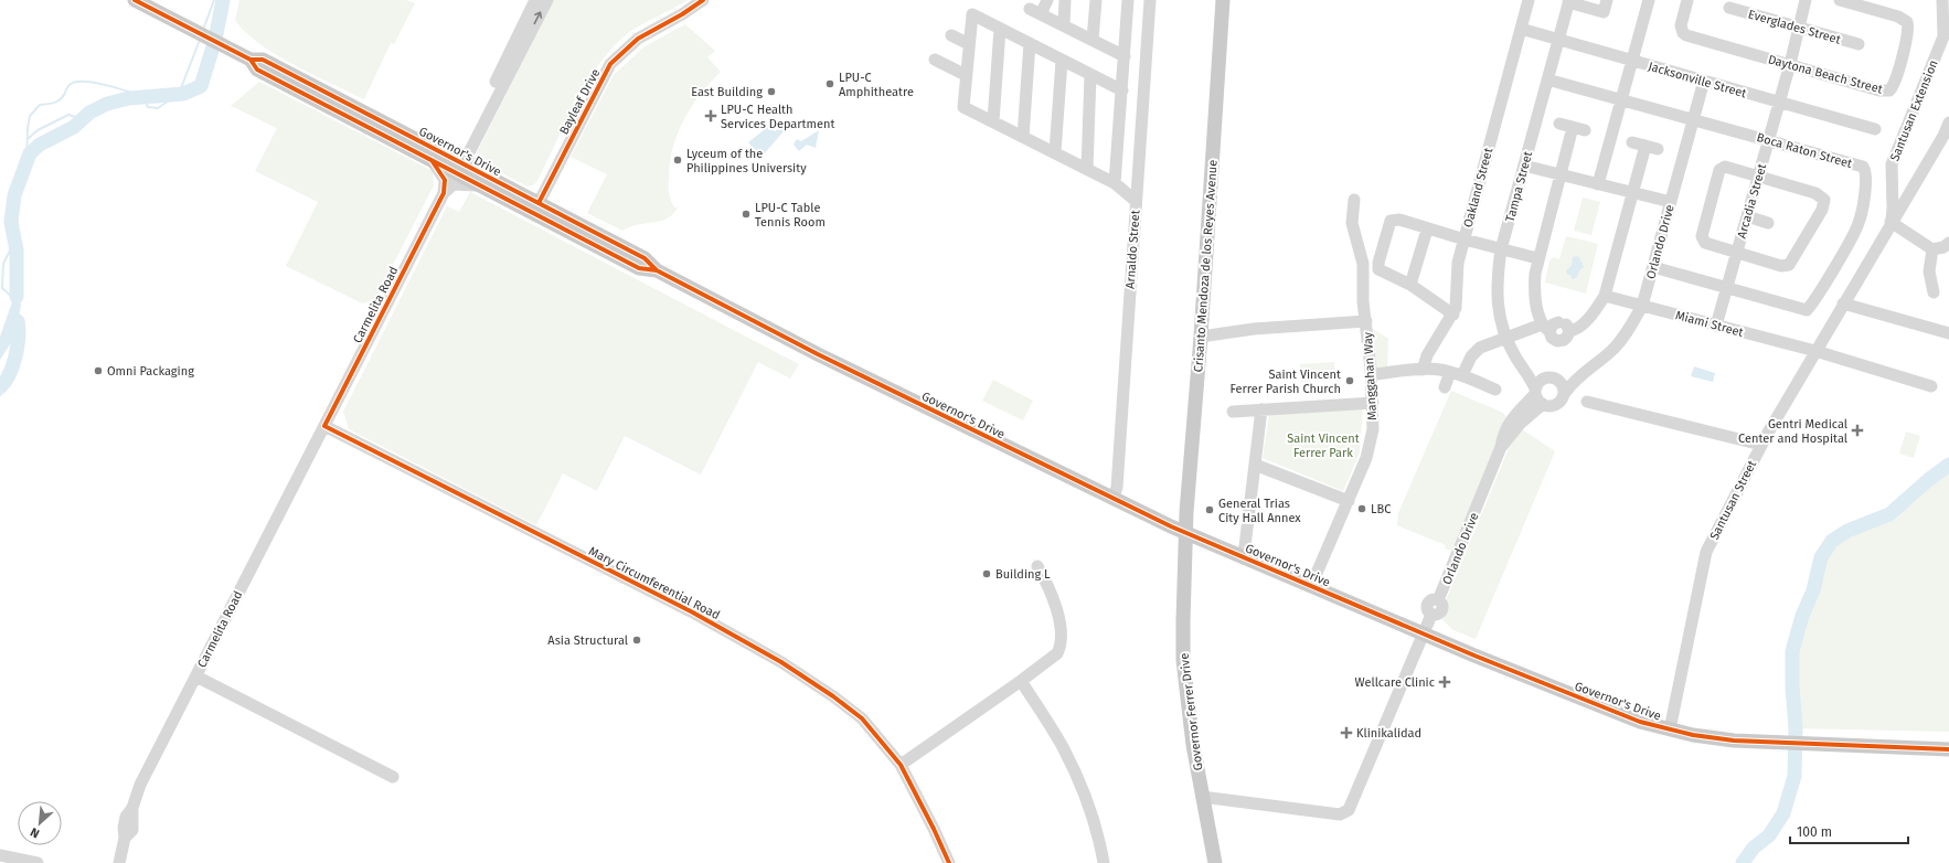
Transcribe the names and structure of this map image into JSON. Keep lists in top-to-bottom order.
{
  "streets": {
    "main road": ["Governor's Drive", "Crisanto Mendoza de los Reyes Avenue", "Governor Ferrer Drive"],
    "street": [
      "Everglades Street",
      "Daytona Beach Street",
      "Jacksonville Street",
      "Bayleaf Drive",
      "Santusan Extension",
      "Boca Raton Street",
      "Tampa Street",
      "Oakland Street",
      "Arcadia Street",
      "Orlando Drive",
      "Arnaldo Street",
      "Carmelita Road",
      "Miami Street",
      "Manggahan Way",
      "Santusan Street",
      "Mary Circumferential Road"
    ]
  },
  "crossings": [
    ["Everglades Street", "Arcadia Street"],
    ["Daytona Beach Street", "Arcadia Street"],
    ["Jacksonville Street", "Tampa Street"],
    ["Jacksonville Street", "Oakland Street"],
    ["Jacksonville Street", "Arcadia Street"],
    ["Jacksonville Street", "Orlando Drive"],
    ["Bayleaf Drive", "Governor's Drive"],
    ["Santusan Extension", "Santusan Street"],
    ["Boca Raton Street", "Tampa Street"],
    ["Boca Raton Street", "Arcadia Street"],
    ["Boca Raton Street", "Orlando Drive"],
    ["Governor's Drive", "Orlando Drive"],
    ["Governor's Drive", "Arnaldo Street"],
    ["Governor's Drive", "Crisanto Mendoza de los Reyes Avenue"],
    ["Governor's Drive", "Manggahan Way"],
    ["Governor's Drive", "Santusan Street"],
    ["Governor's Drive", "Governor Ferrer Drive"],
    ["Tampa Street", "Orlando Drive"],
    ["Arcadia Street", "Miami Street"],
    ["Orlando Drive", "Miami Street"],
    ["Crisanto Mendoza de los Reyes Avenue", "Manggahan Way"],
    ["Crisanto Mendoza de los Reyes Avenue", "Governor Ferrer Drive"],
    ["Carmelita Road", "Mary Circumferential Road"],
    ["Miami Street", "Santusan Street"]
  ],
  "parks": ["Saint Vincent Ferrer Park"],
  "places": {
    "other": [
      "LPU-C Amphitheatre",
      "East Building",
      "Lyceum of the Philippines University",
      "LPU-C Table Tennis Room",
      "Omni Packaging",
      "Saint Vincent Ferrer Parish Church",
      "LBC",
      "General Trias City Hall Annex",
      "Building L",
      "Asia Structural"
    ],
    "health": [
      "LPU-C Health Services Department",
      "Gentri Medical Center and Hospital",
      "Wellcare Clinic",
      "Klinikalidad"
    ]
  },
  "scale_bar": "100 m",
  "north": "bottom left"
}
